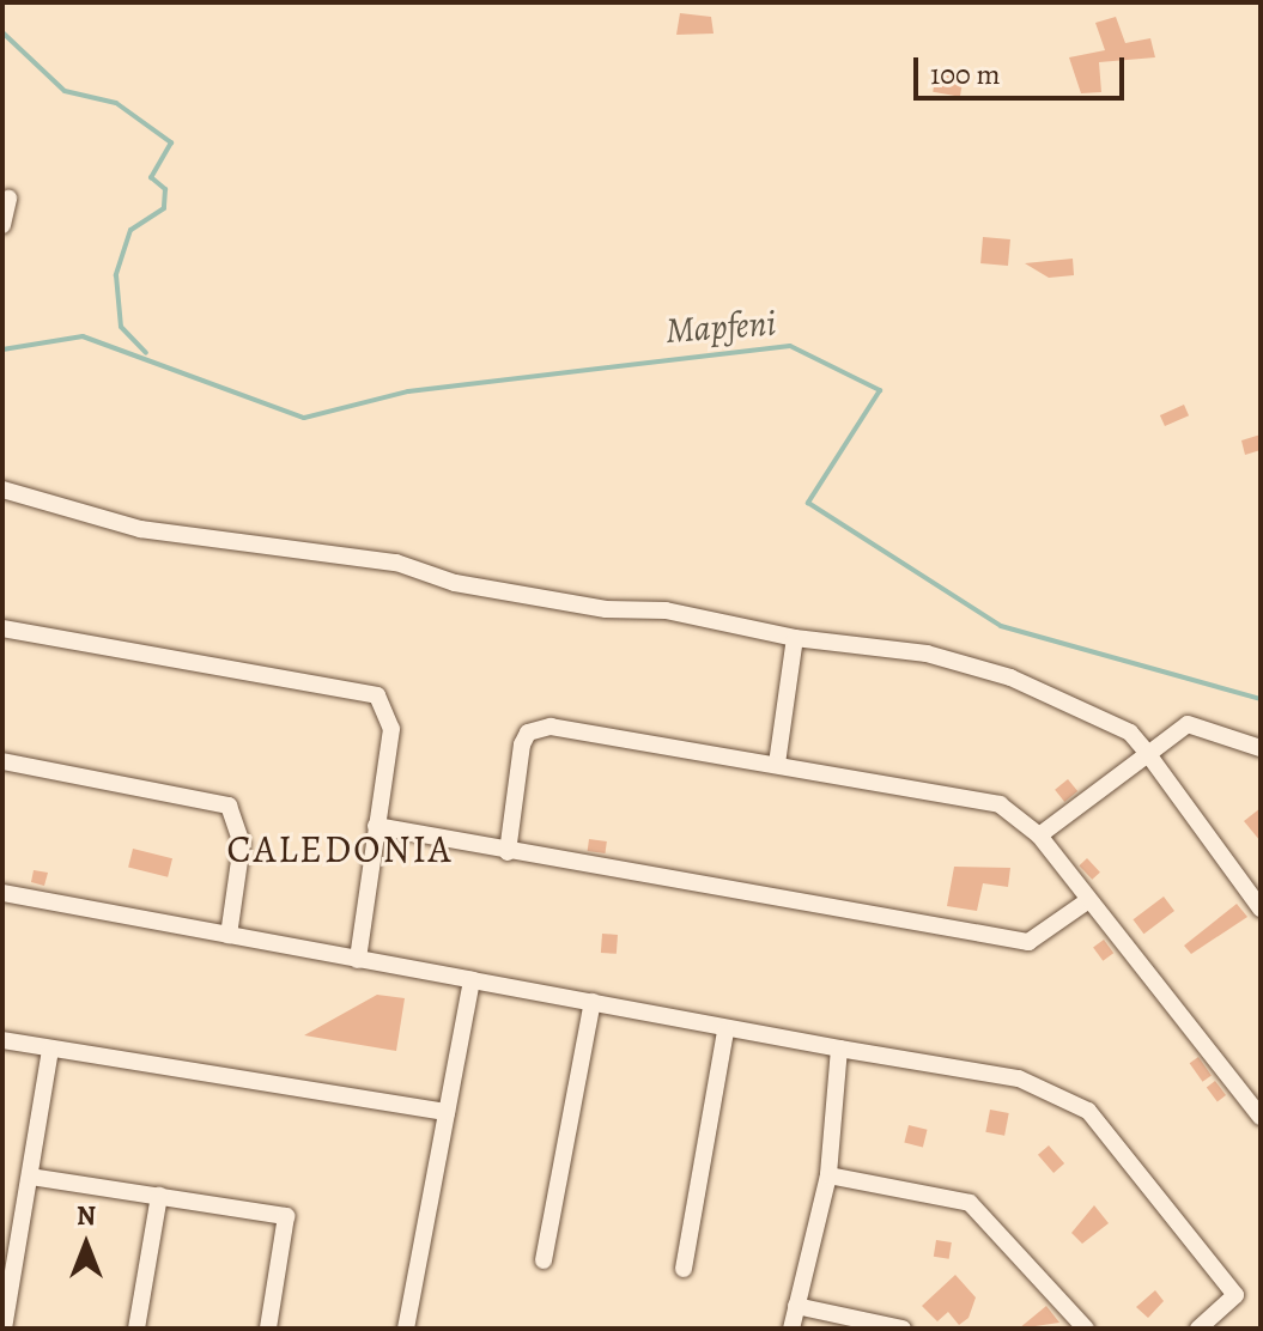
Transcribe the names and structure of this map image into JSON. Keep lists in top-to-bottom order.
{
  "districts": ["CALEDONIA"],
  "water": ["Mapfeni"],
  "scale_bar": "100 m",
  "north": "top"
}
